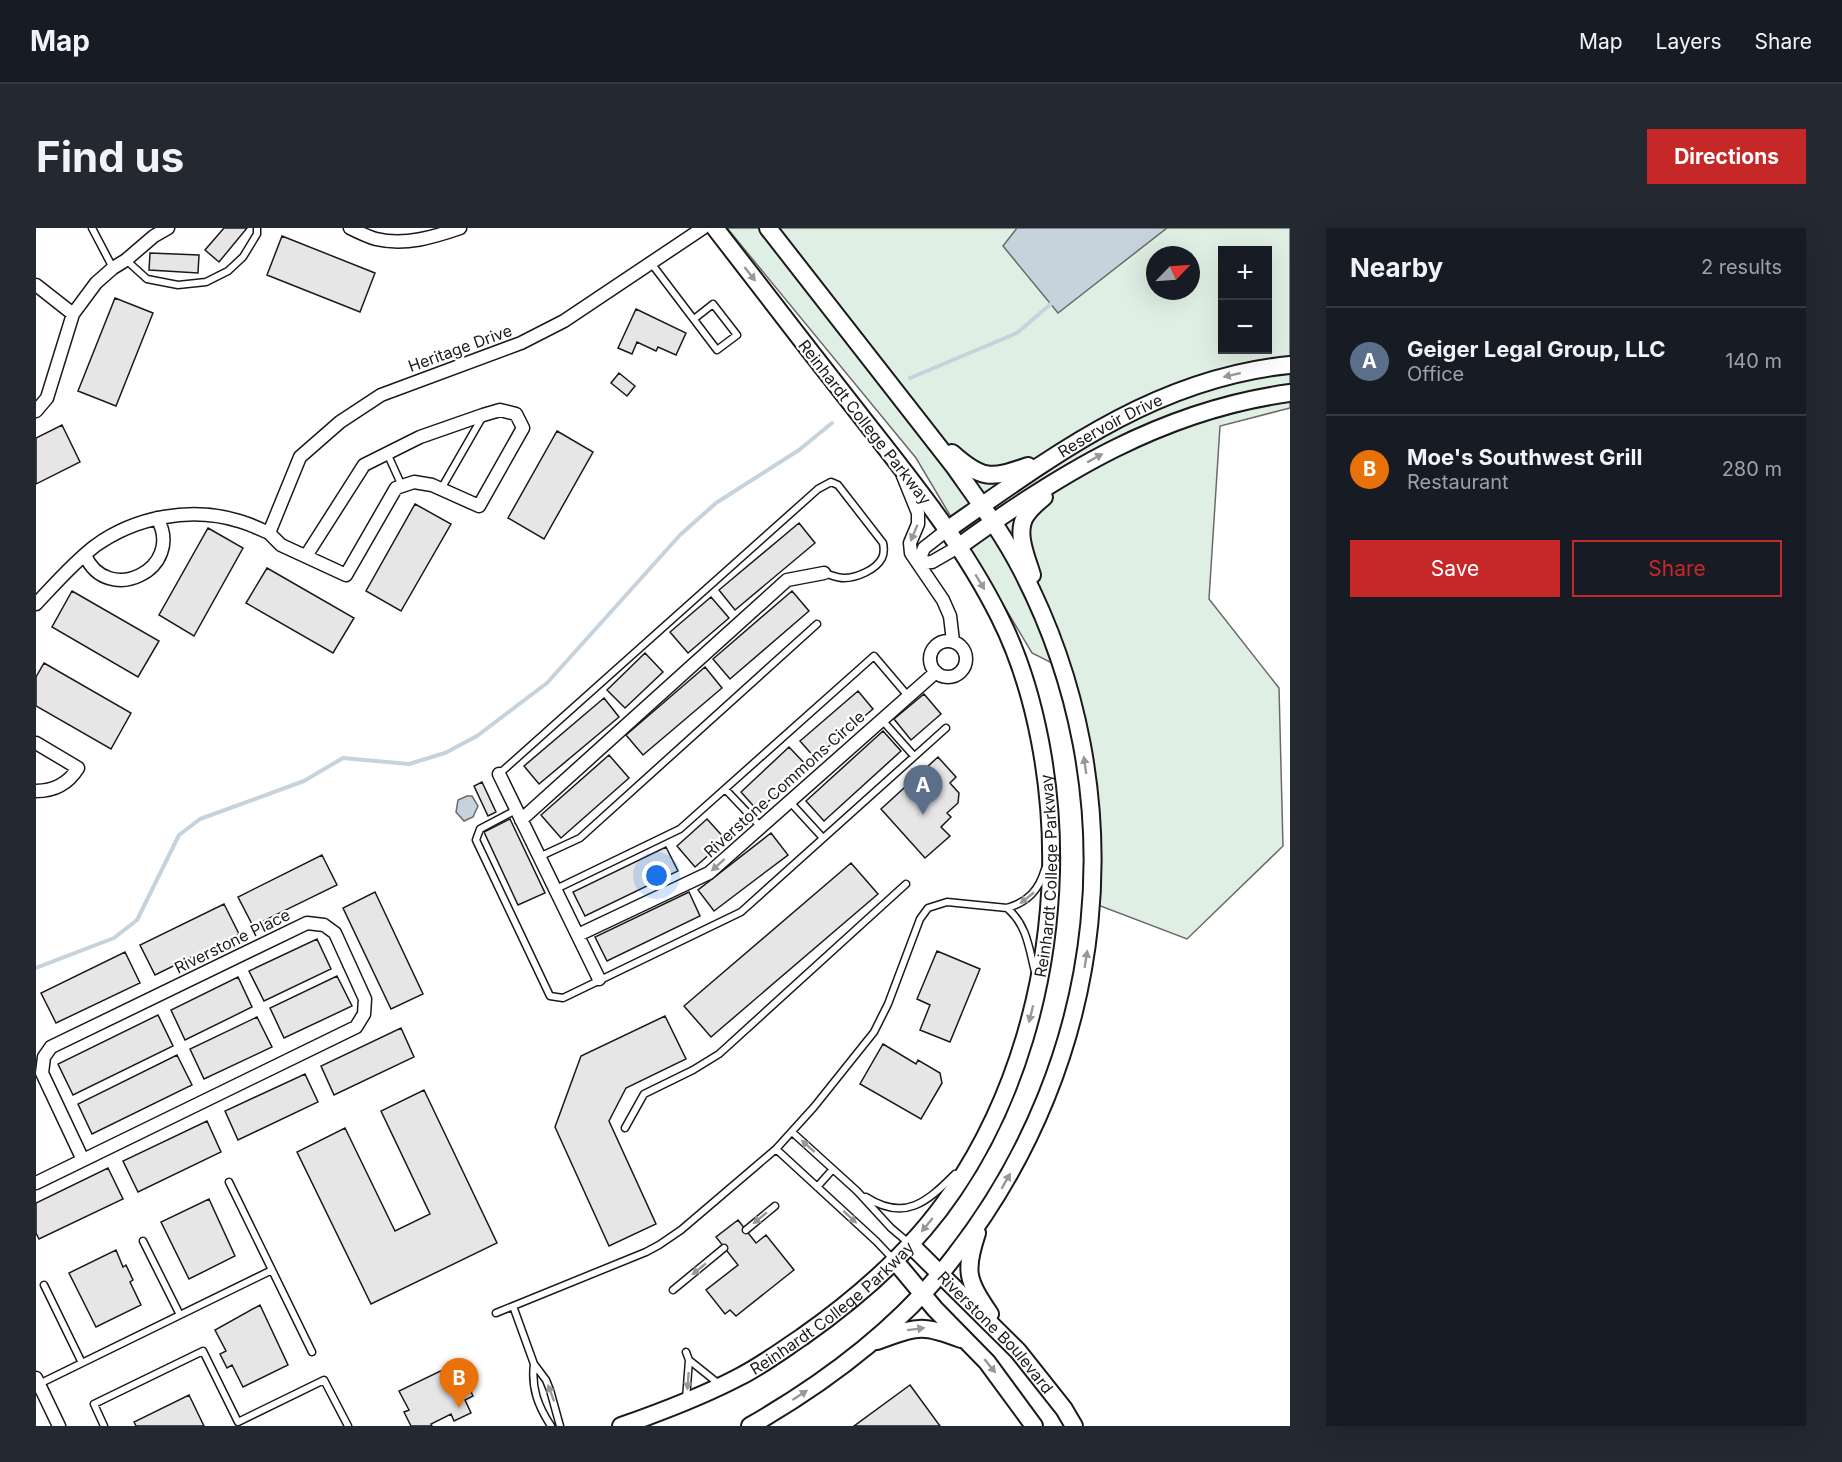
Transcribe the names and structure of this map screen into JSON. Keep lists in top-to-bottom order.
{
  "streets": {
    "street": [
      "Heritage Drive",
      "Reinhardt College Parkway",
      "Reservoir Drive",
      "Riverstone Commons Circle",
      "Riverstone Place",
      "Riverstone Boulevard"
    ]
  },
  "crossings": [
    ["Reinhardt College Parkway", "Reservoir Drive"],
    ["Reinhardt College Parkway", "Riverstone Boulevard"]
  ],
  "one_way": ["Riverstone Commons Circle"],
  "north": "top right",
  "page": {
    "header": "Map",
    "nav": ["Map", "Layers", "Share"],
    "buttons": [
      "Directions",
      ["Save", "Share"]
    ],
    "title": "Find us",
    "heading": ["Nearby", "2 results"],
    "map_buttons": ["+", "−"],
    "list": [
      {
        "mark": "A",
        "name": "Geiger Legal Group, LLC",
        "note": "Office",
        "value": "140 m"
      },
      {
        "mark": "B",
        "name": "Moe's Southwest Grill",
        "note": "Restaurant",
        "value": "280 m"
      }
    ],
    "pins": ["A", "B"]
  }
}
